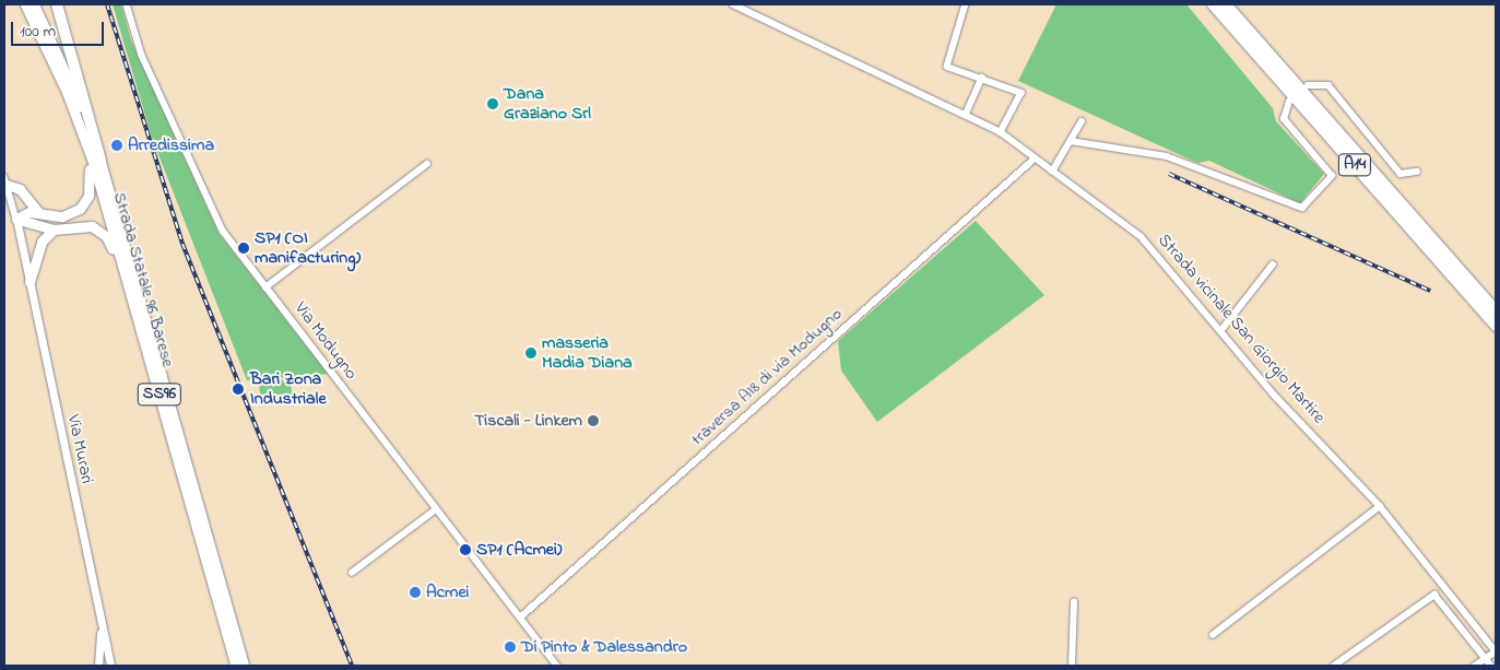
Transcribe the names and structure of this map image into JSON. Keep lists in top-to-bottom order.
{
  "streets": {
    "highway": ["A14"],
    "main road": ["Strada Statale 96 Barese", "SS96"],
    "street": [
      "Strada vicinale San Giorgio Martire",
      "Via Modugno",
      "traversa AI8 di via Modugno",
      "Via Murari"
    ]
  },
  "crossings": [
    ["Strada vicinale San Giorgio Martire", "traversa AI8 di via Modugno"],
    ["Via Modugno", "traversa AI8 di via Modugno"]
  ],
  "places": [
    "Dana Graziano Srl",
    "Arredissima",
    "SP1 (OI manifacturing)",
    "masseria Madia Diana",
    "Bari Zona Industriale",
    "Tiscali - Linkem",
    "SP1 (Acmei)",
    "Acmei",
    "Di Pinto & Dalessandro"
  ],
  "scale_bar": "100 m"
}
